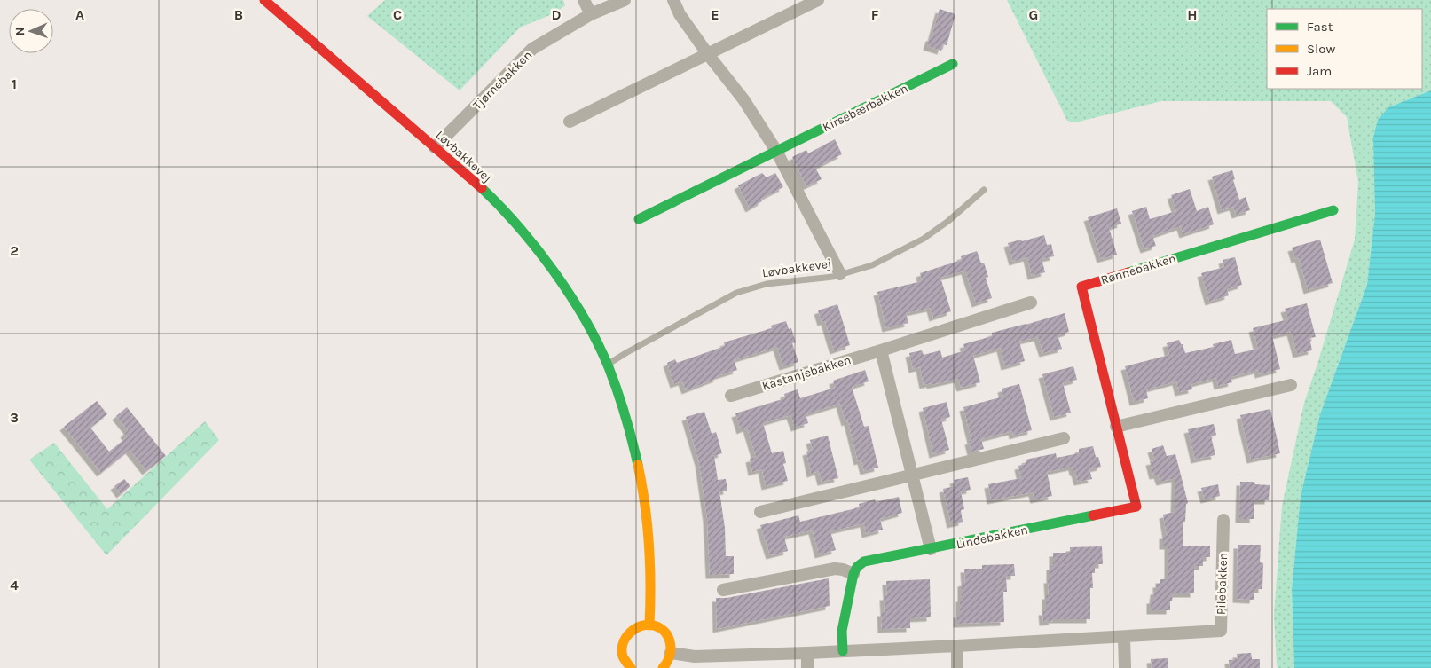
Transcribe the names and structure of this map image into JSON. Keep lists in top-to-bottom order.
{
  "streets": {
    "street": [
      "Tjørnebakken",
      "Kirsebærbakken",
      "Løvbakkevej",
      "Rønnebakken",
      "Kastanjebakken",
      "Lindebakken",
      "Pilebakken"
    ]
  },
  "crossings": [
    ["Tjørnebakken", "Løvbakkevej"],
    ["Rønnebakken", "Lindebakken"]
  ],
  "legend": ["Fast", "Slow", "Jam"],
  "north": "left",
  "grid": {
    "columns": [
      "A",
      "B",
      "C",
      "D",
      "E",
      "F",
      "G",
      "H"
    ],
    "rows": [
      "1",
      "2",
      "3",
      "4"
    ]
  }
}
